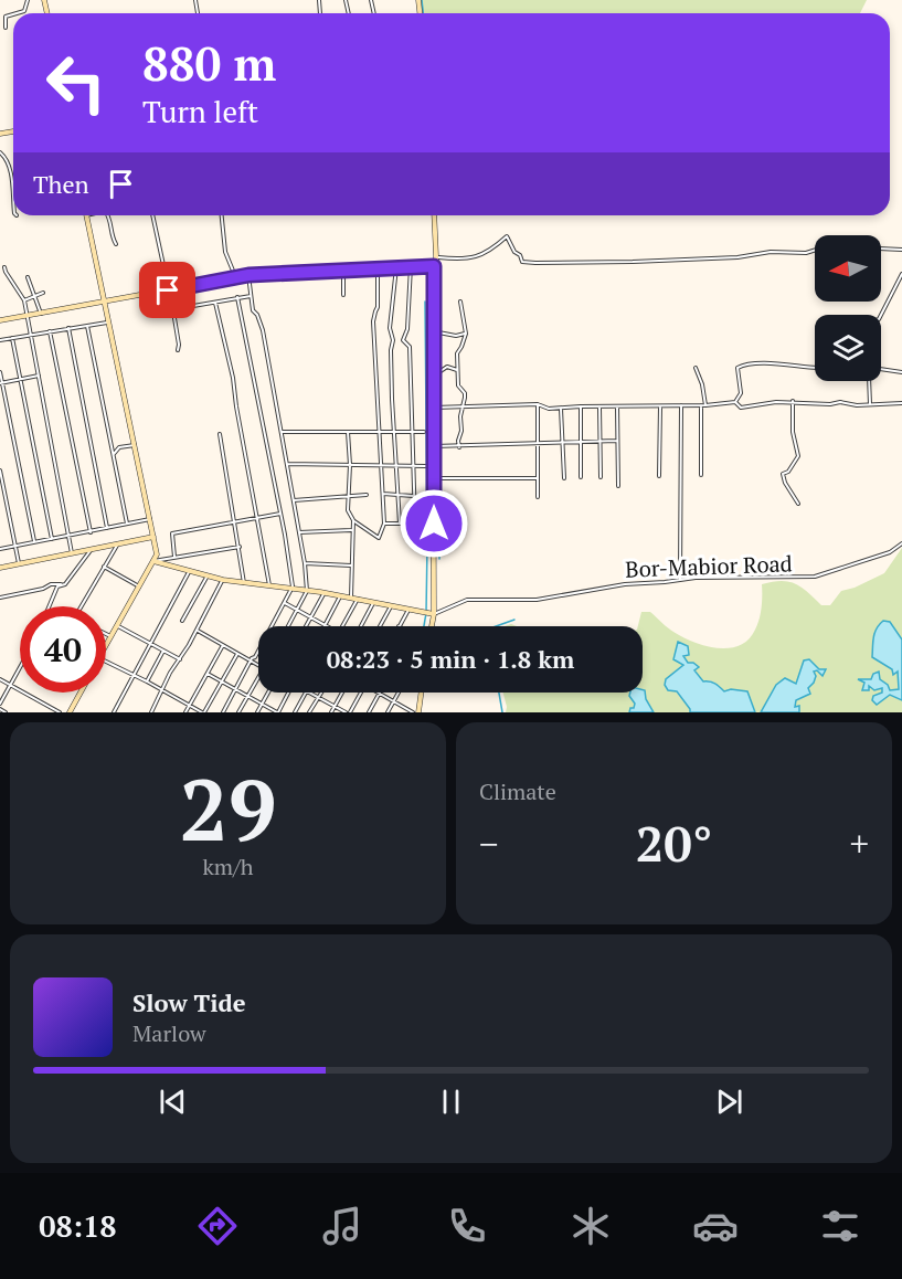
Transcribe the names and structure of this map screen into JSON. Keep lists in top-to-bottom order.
{
  "streets": {
    "street": ["Bor-Mabior Road"]
  },
  "north": "left",
  "page": {
    "turn": ["880 m", "Turn left"],
    "then": "Then",
    "limit": "40",
    "trip": "08:23 · 5 min · 1.8 km",
    "tile": [
      ["29", "km/h"],
      "Climate"
    ],
    "heat": ["−", "20°", "+"],
    "song": ["Slow Tide", "Marlow"],
    "tabs": "08:18"
  }
}
